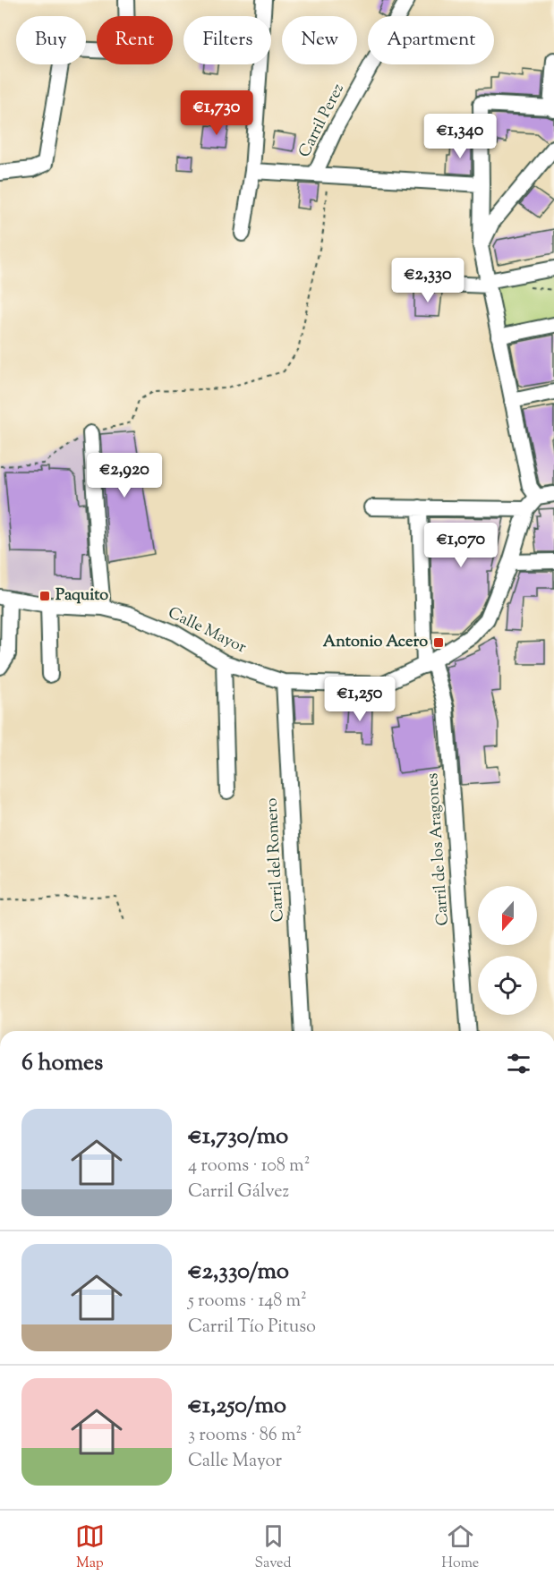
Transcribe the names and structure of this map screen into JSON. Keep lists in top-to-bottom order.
{
  "streets": {
    "street": [
      "Carril Perez",
      "Calle Mayor",
      "Carril de los Aragones",
      "Carril del Romero"
    ]
  },
  "crossings": [
    ["Calle Mayor", "Carril de los Aragones"],
    ["Calle Mayor", "Carril del Romero"]
  ],
  "places": {
    "transit": ["Paquito", "Antonio Acero"]
  },
  "north": "bottom",
  "page": {
    "chip": [
      "Buy",
      "Rent",
      "Filters",
      "New",
      "Apartment"
    ],
    "price": [
      "€1,730",
      "€1,340",
      "€2,330",
      "€2,920",
      "€1,070",
      "€1,250"
    ],
    "heading": "6 homes",
    "list": [
      {
        "name": "€1,730/mo",
        "note": "4 rooms · 108 m² · Carril Gálvez"
      },
      {
        "name": "€2,330/mo",
        "note": "5 rooms · 148 m² · Carril Tío Pituso"
      },
      {
        "name": "€1,250/mo",
        "note": "3 rooms · 86 m² · Calle Mayor"
      }
    ],
    "tabs": ["Map", "Saved", "Home"]
  }
}
